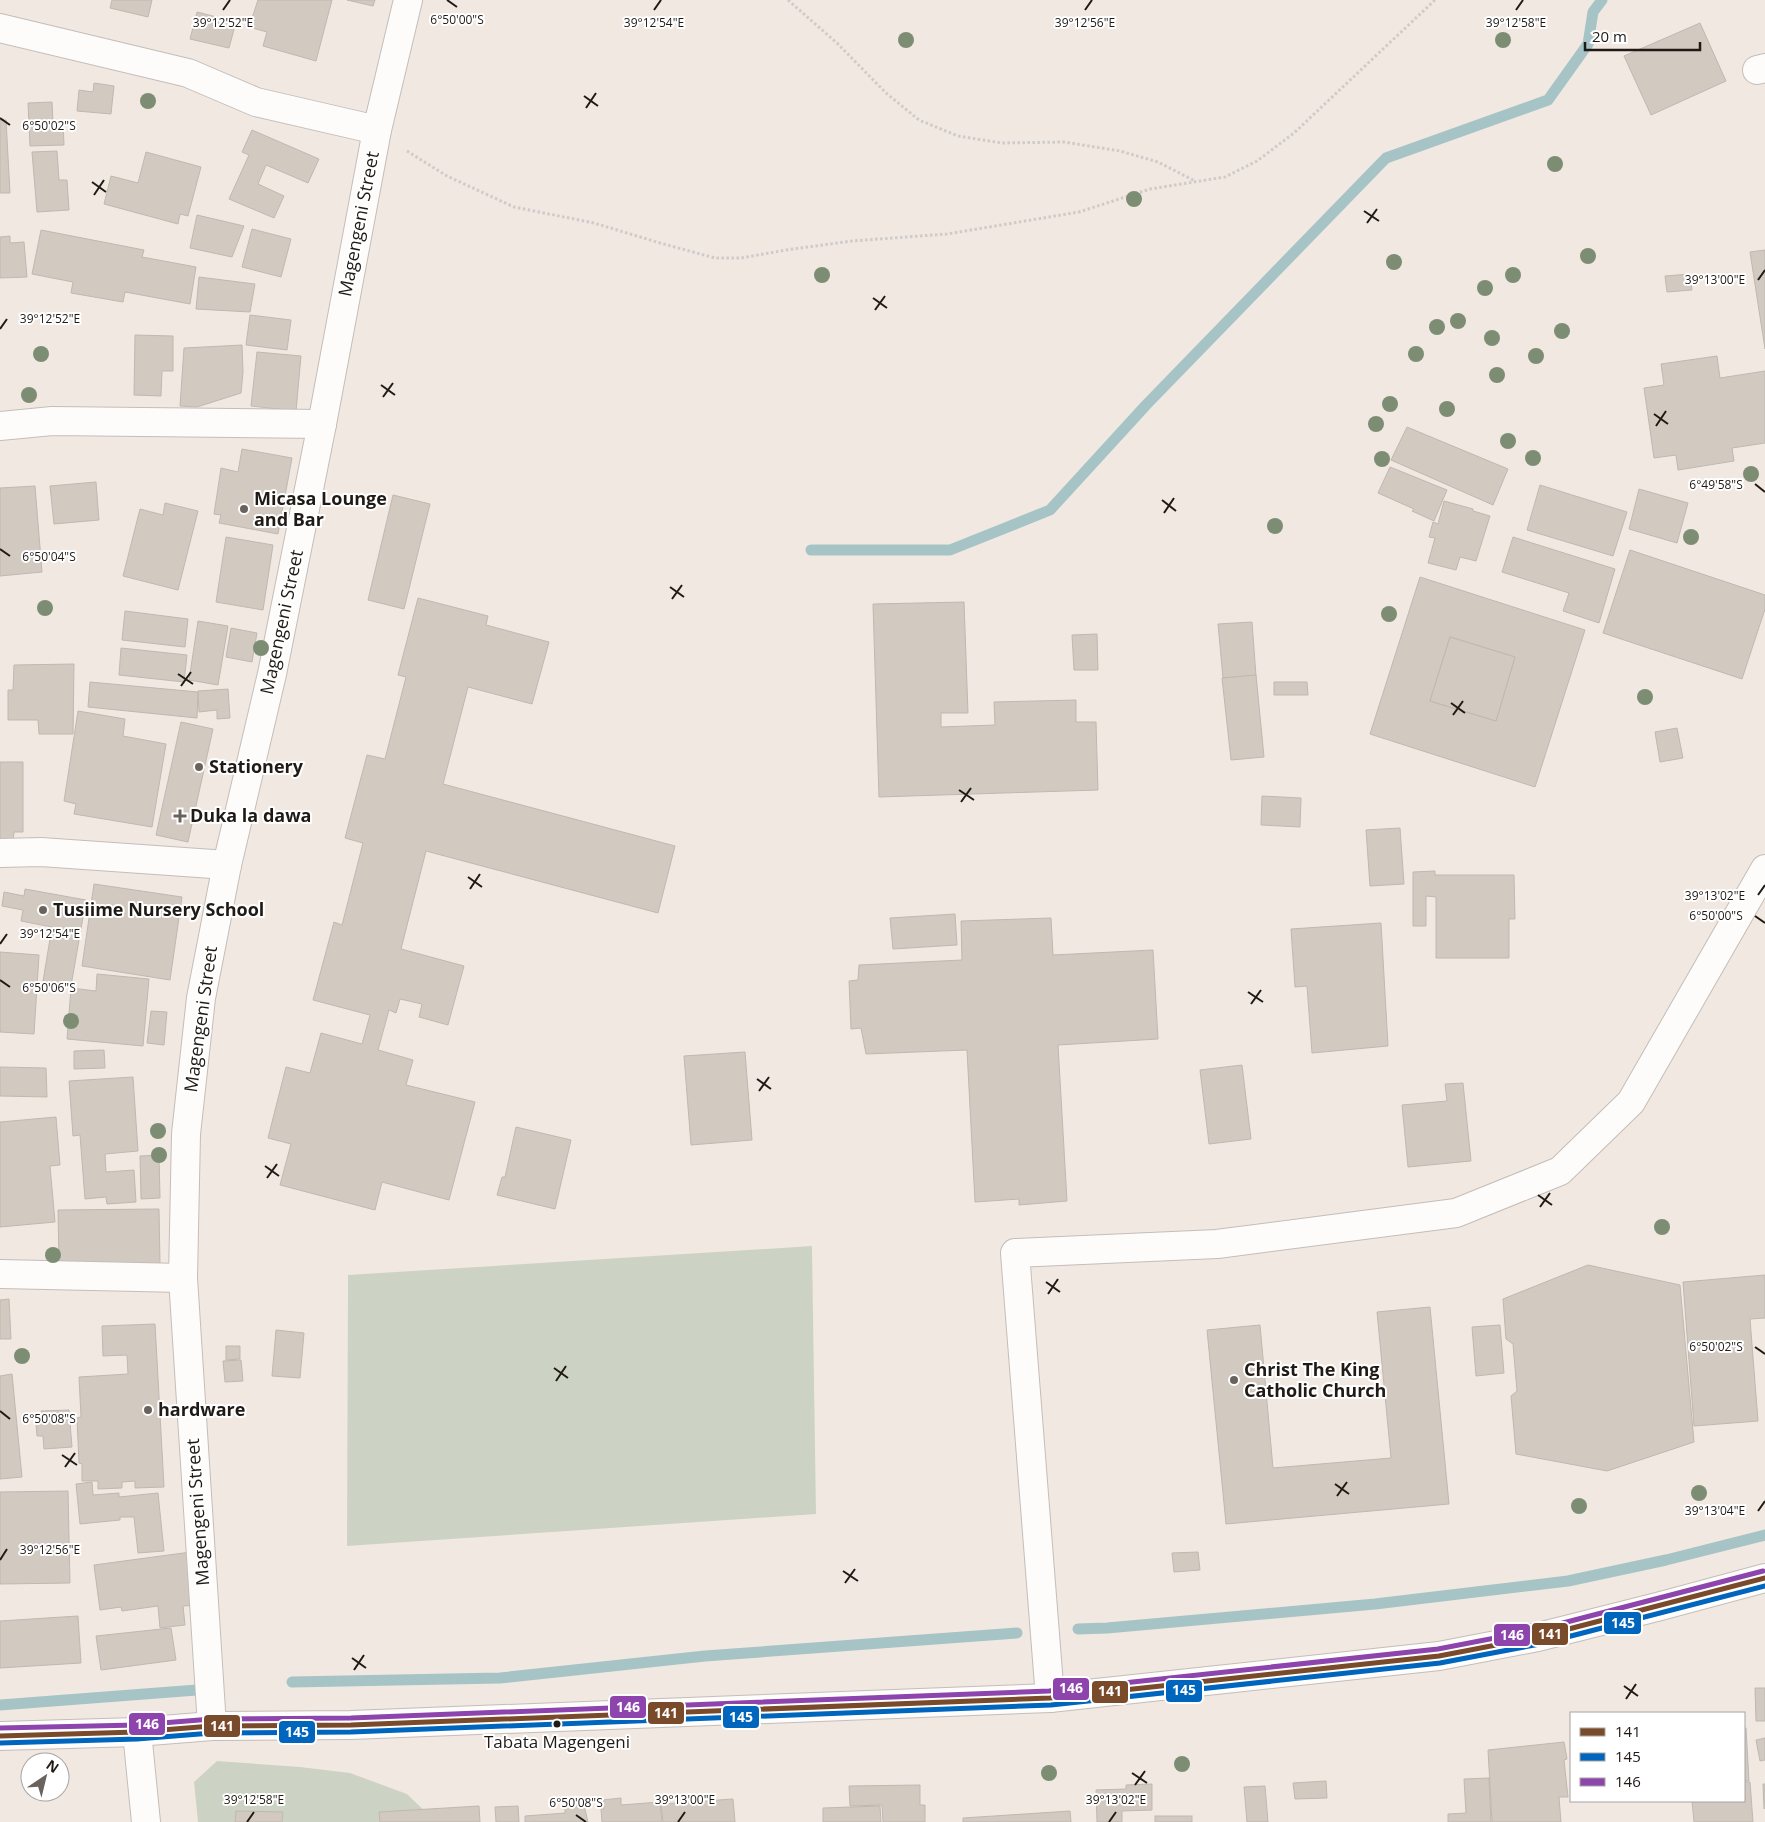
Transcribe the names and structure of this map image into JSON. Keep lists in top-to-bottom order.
{
  "streets": {
    "street": ["Magengeni Street"]
  },
  "places": {
    "other": [
      "Micasa Lounge and Bar",
      "Stationery",
      "Tusiime Nursery School",
      "Christ The King Catholic Church",
      "hardware",
      "Tabata Magengeni"
    ],
    "health": ["Duka la dawa"]
  },
  "lines": ["transit line 146", "transit line 141", "transit line 145"],
  "legend": ["141", "145", "146"],
  "scale_bar": "20 m",
  "north": "top right",
  "coordinates": [
    "6°50'00\"S",
    "39°12'52\"E",
    "39°12'54\"E",
    "39°12'56\"E",
    "39°12'58\"E",
    "6°50'02\"S",
    "39°13'00\"E",
    "6°49'58\"S",
    "6°50'04\"S",
    "39°13'02\"E",
    "6°50'06\"S",
    "6°50'08\"S",
    "39°13'04\"E"
  ]
}
